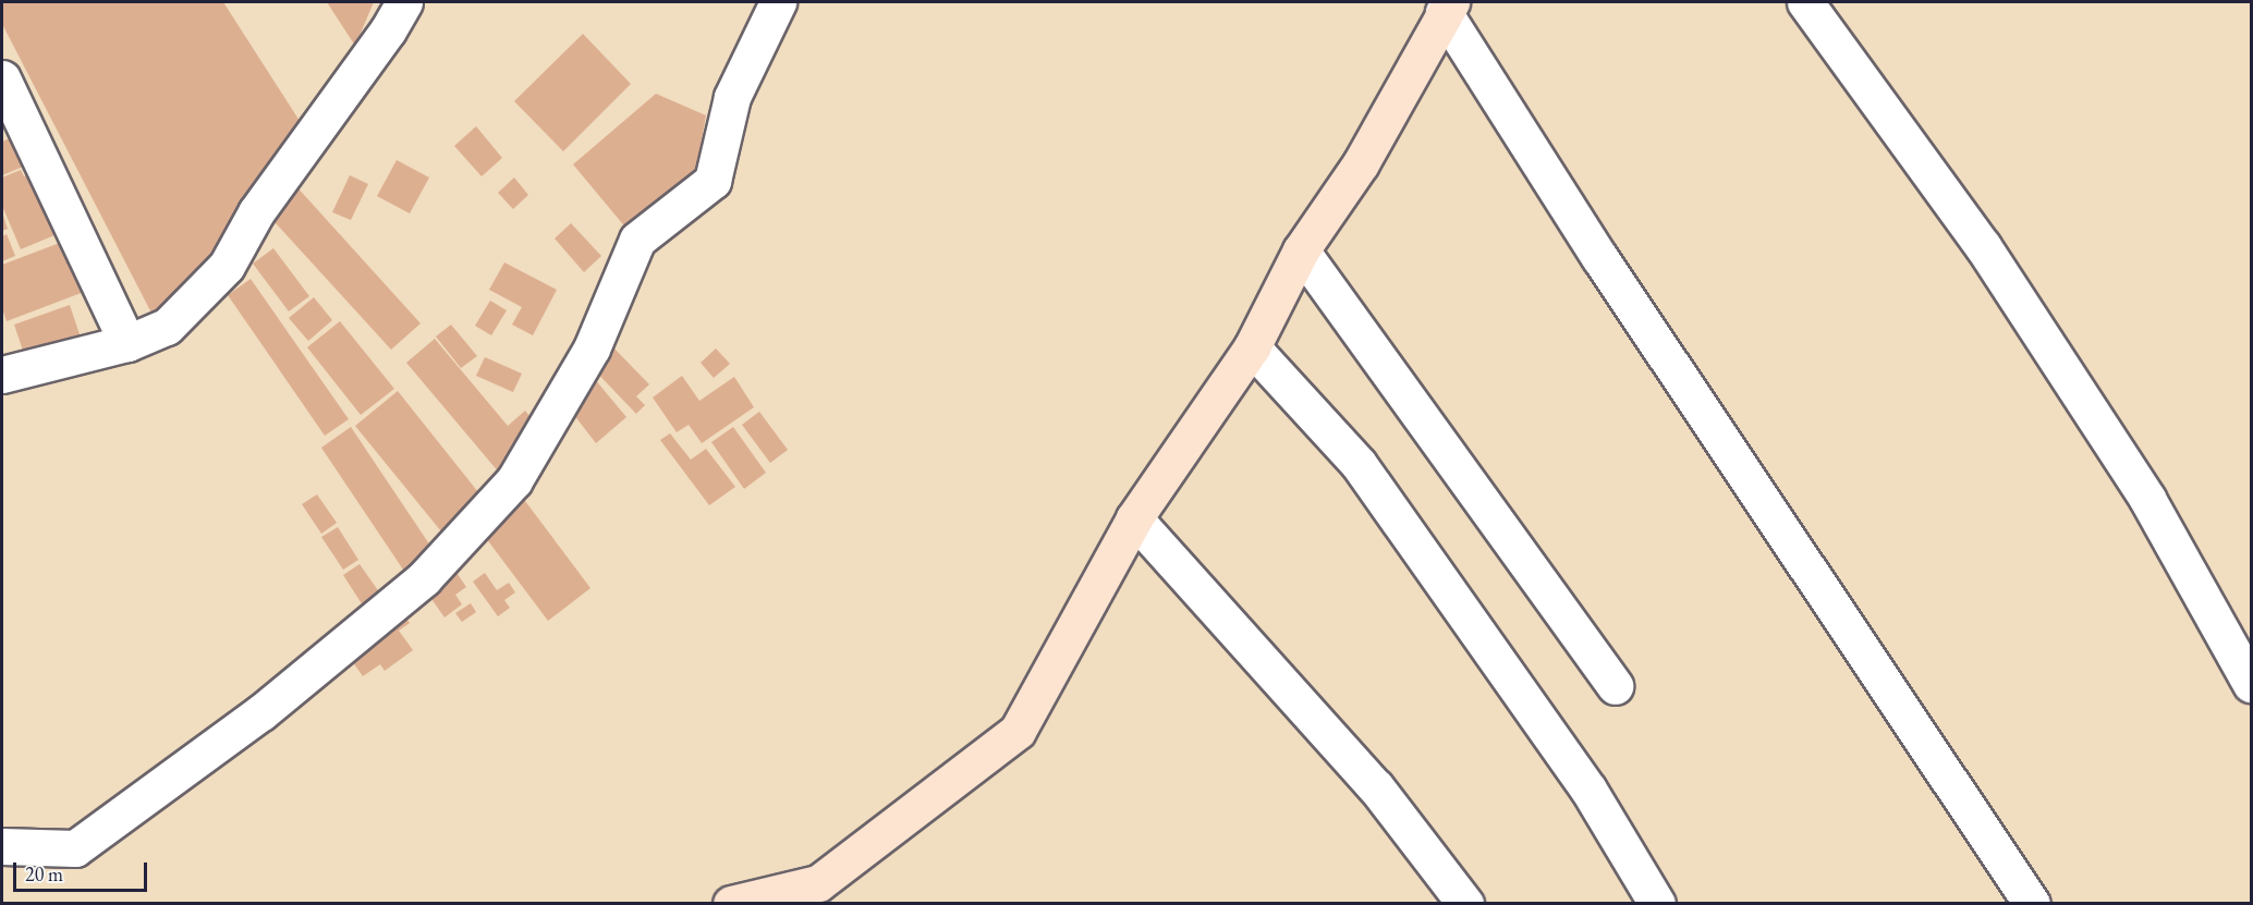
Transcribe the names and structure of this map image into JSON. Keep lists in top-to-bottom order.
{
  "scale_bar": "20 m"
}
